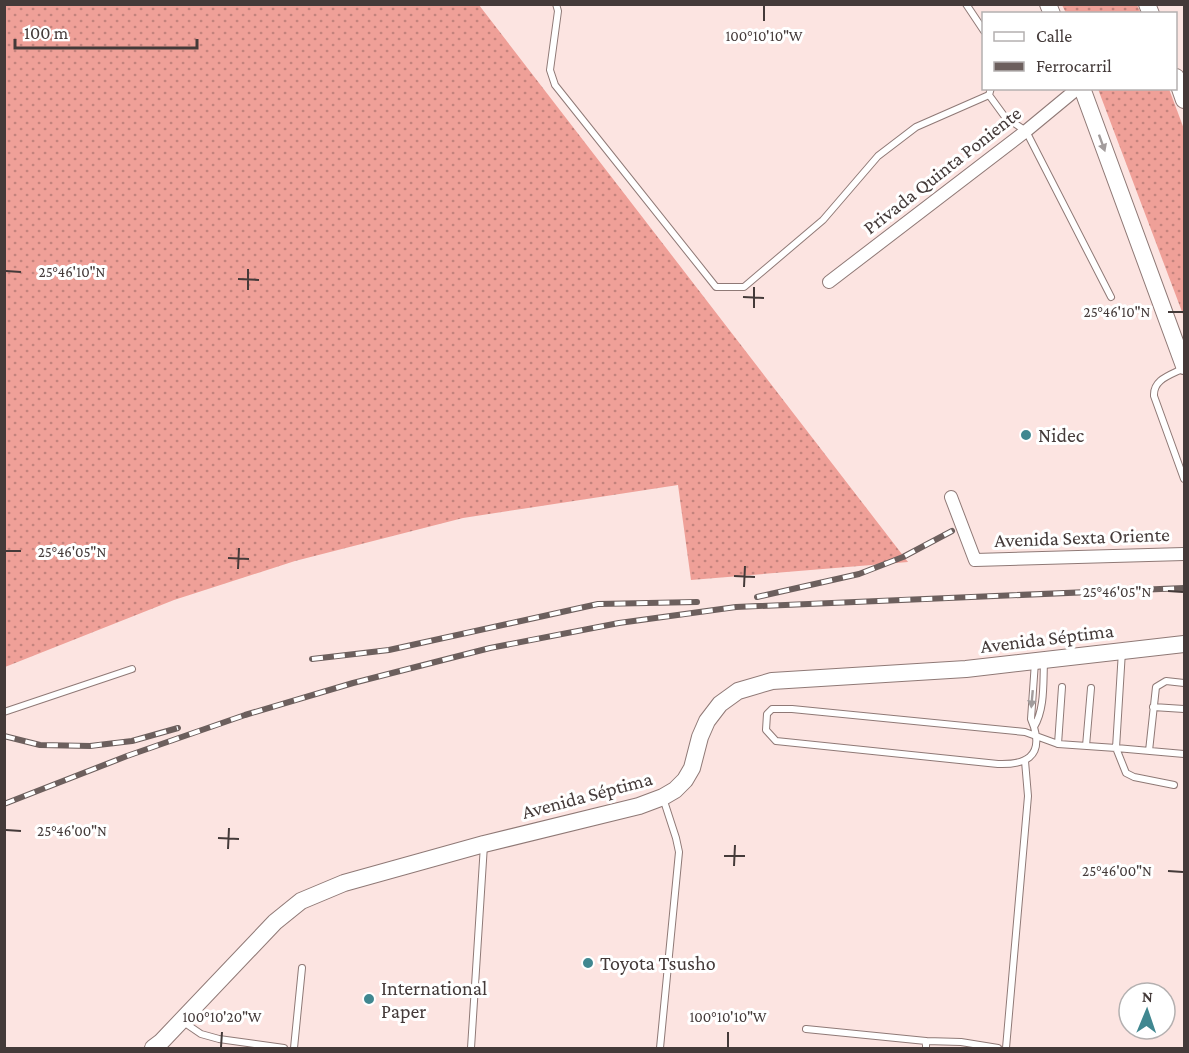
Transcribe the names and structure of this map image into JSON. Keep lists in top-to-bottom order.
{
  "streets": {
    "street": ["Privada Quinta Poniente", "Avenida Sexta Oriente", "Avenida Séptima"]
  },
  "places": ["Nidec", "Toyota Tsusho", "International Paper"],
  "legend": ["Calle", "Ferrocarril"],
  "scale_bar": "100 m",
  "north": "top",
  "coordinates": [
    "100°10'10\"W",
    "25°46'10\"N",
    "25°46'05\"N",
    "25°46'00\"N",
    "100°10'20\"W"
  ]
}
